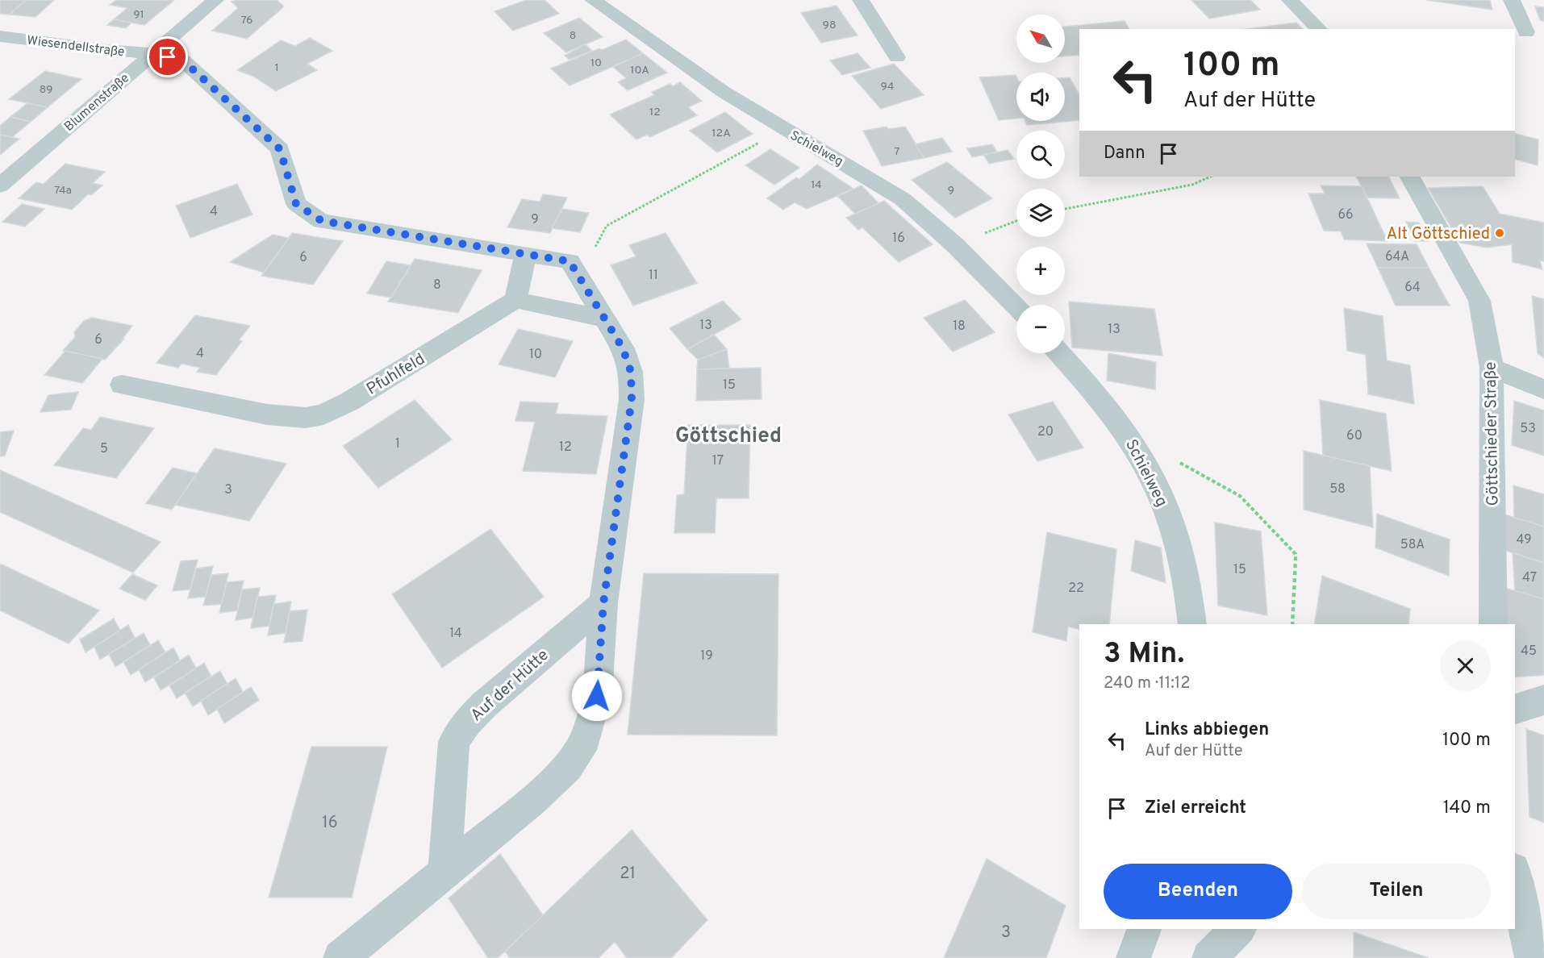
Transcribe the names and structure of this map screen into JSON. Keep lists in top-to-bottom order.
{
  "streets": {
    "street": [
      "Wiesendellstraße",
      "Blumenstraße",
      "Schielweg",
      "Pfuhlfeld",
      "Göttschieder Straße",
      "Auf der Hütte"
    ]
  },
  "crossings": [
    ["Wiesendellstraße", "Blumenstraße"]
  ],
  "districts": ["Göttschied"],
  "places": ["Alt Göttschied"],
  "house_numbers": [
    "91",
    "76",
    "98",
    "8",
    "10",
    "1",
    "10A",
    "94",
    "89",
    "12",
    "12A",
    "7",
    "14",
    "74a",
    "9",
    "4",
    "66",
    "9",
    "16",
    "64A",
    "6",
    "11",
    "8",
    "64",
    "13",
    "18",
    "13",
    "6",
    "4",
    "10",
    "15",
    "53",
    "20",
    "60",
    "1",
    "12",
    "5",
    "17",
    "58",
    "3",
    "49",
    "58A",
    "15",
    "47",
    "22",
    "14",
    "45",
    "19",
    "16",
    "21",
    "3"
  ],
  "north": "top left",
  "page": {
    "map_buttons": ["+", "−"],
    "turn": ["100 m", "Auf der Hütte"],
    "then": "Dann",
    "heading": ["3 Min.", "240 m · 11:12"],
    "list": [
      {
        "name": "Links abbiegen",
        "note": "Auf der Hütte",
        "value": "100 m"
      },
      {
        "name": "Ziel erreicht",
        "value": "140 m"
      }
    ],
    "buttons": ["Beenden", "Teilen"]
  }
}
